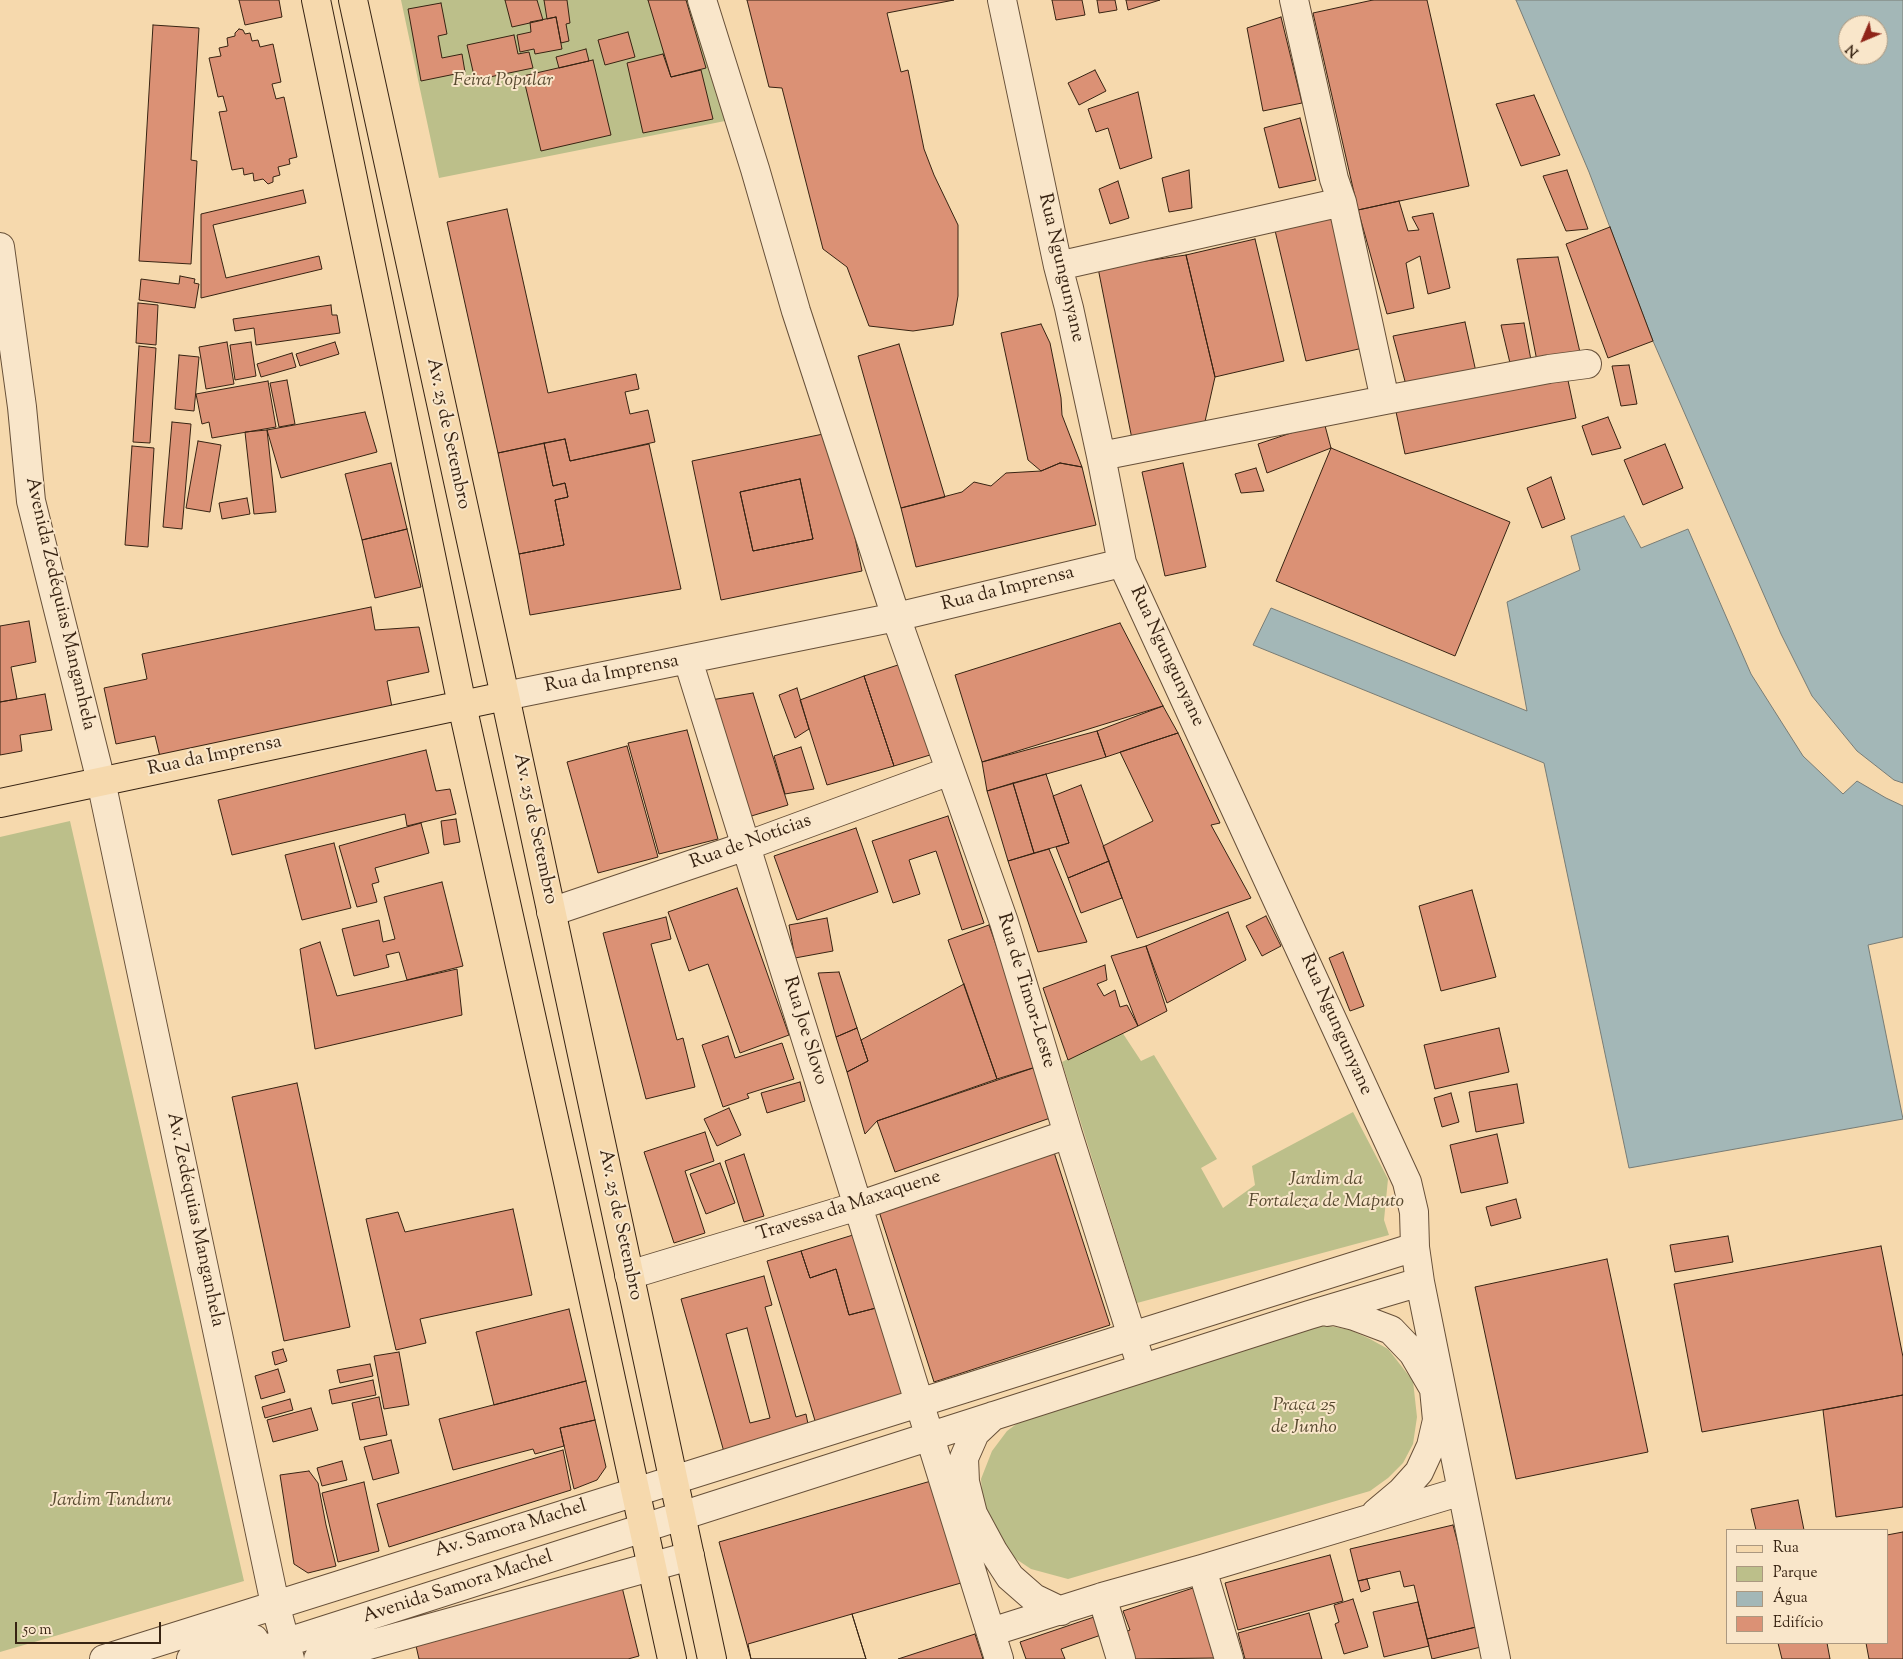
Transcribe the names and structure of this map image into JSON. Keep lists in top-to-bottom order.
{
  "streets": {
    "main road": ["Av. 25 de Setembro", "Rua da Imprensa"],
    "street": [
      "Rua Ngungunyane",
      "Avenida Zedéquias Manganhela",
      "Rua de Notícias",
      "Rua de Timor-Leste",
      "Rua Joe Slovo",
      "Travessa da Maxaquene",
      "Av. Zedéquias Manganhela",
      "Av. Samora Machel",
      "Avenida Samora Machel"
    ]
  },
  "crossings": [
    ["Rua Ngungunyane", "Rua da Imprensa"],
    ["Rua Ngungunyane", "Av. Samora Machel"],
    ["Av. 25 de Setembro", "Rua da Imprensa"],
    ["Av. 25 de Setembro", "Rua de Notícias"],
    ["Av. 25 de Setembro", "Travessa da Maxaquene"],
    ["Av. 25 de Setembro", "Av. Samora Machel"],
    ["Av. 25 de Setembro", "Avenida Samora Machel"],
    ["Rua da Imprensa", "Avenida Zedéquias Manganhela"],
    ["Rua da Imprensa", "Rua de Timor-Leste"],
    ["Rua da Imprensa", "Rua Joe Slovo"],
    ["Rua da Imprensa", "Av. Zedéquias Manganhela"],
    ["Avenida Zedéquias Manganhela", "Av. Zedéquias Manganhela"],
    ["Rua de Notícias", "Rua de Timor-Leste"],
    ["Rua de Notícias", "Rua Joe Slovo"],
    ["Rua de Timor-Leste", "Travessa da Maxaquene"],
    ["Rua de Timor-Leste", "Av. Samora Machel"],
    ["Rua Joe Slovo", "Travessa da Maxaquene"],
    ["Rua Joe Slovo", "Av. Samora Machel"],
    ["Av. Zedéquias Manganhela", "Av. Samora Machel"],
    ["Av. Zedéquias Manganhela", "Avenida Samora Machel"],
    ["Av. Samora Machel", "Avenida Samora Machel"]
  ],
  "parks": [
    "Feira Popular",
    "Jardim da Fortaleza de Maputo",
    "Praça 25 de Junho",
    "Jardim Tunduru"
  ],
  "legend": [
    "Rua",
    "Parque",
    "Água",
    "Edifício"
  ],
  "scale_bar": "50 m",
  "north": "bottom left"
}
